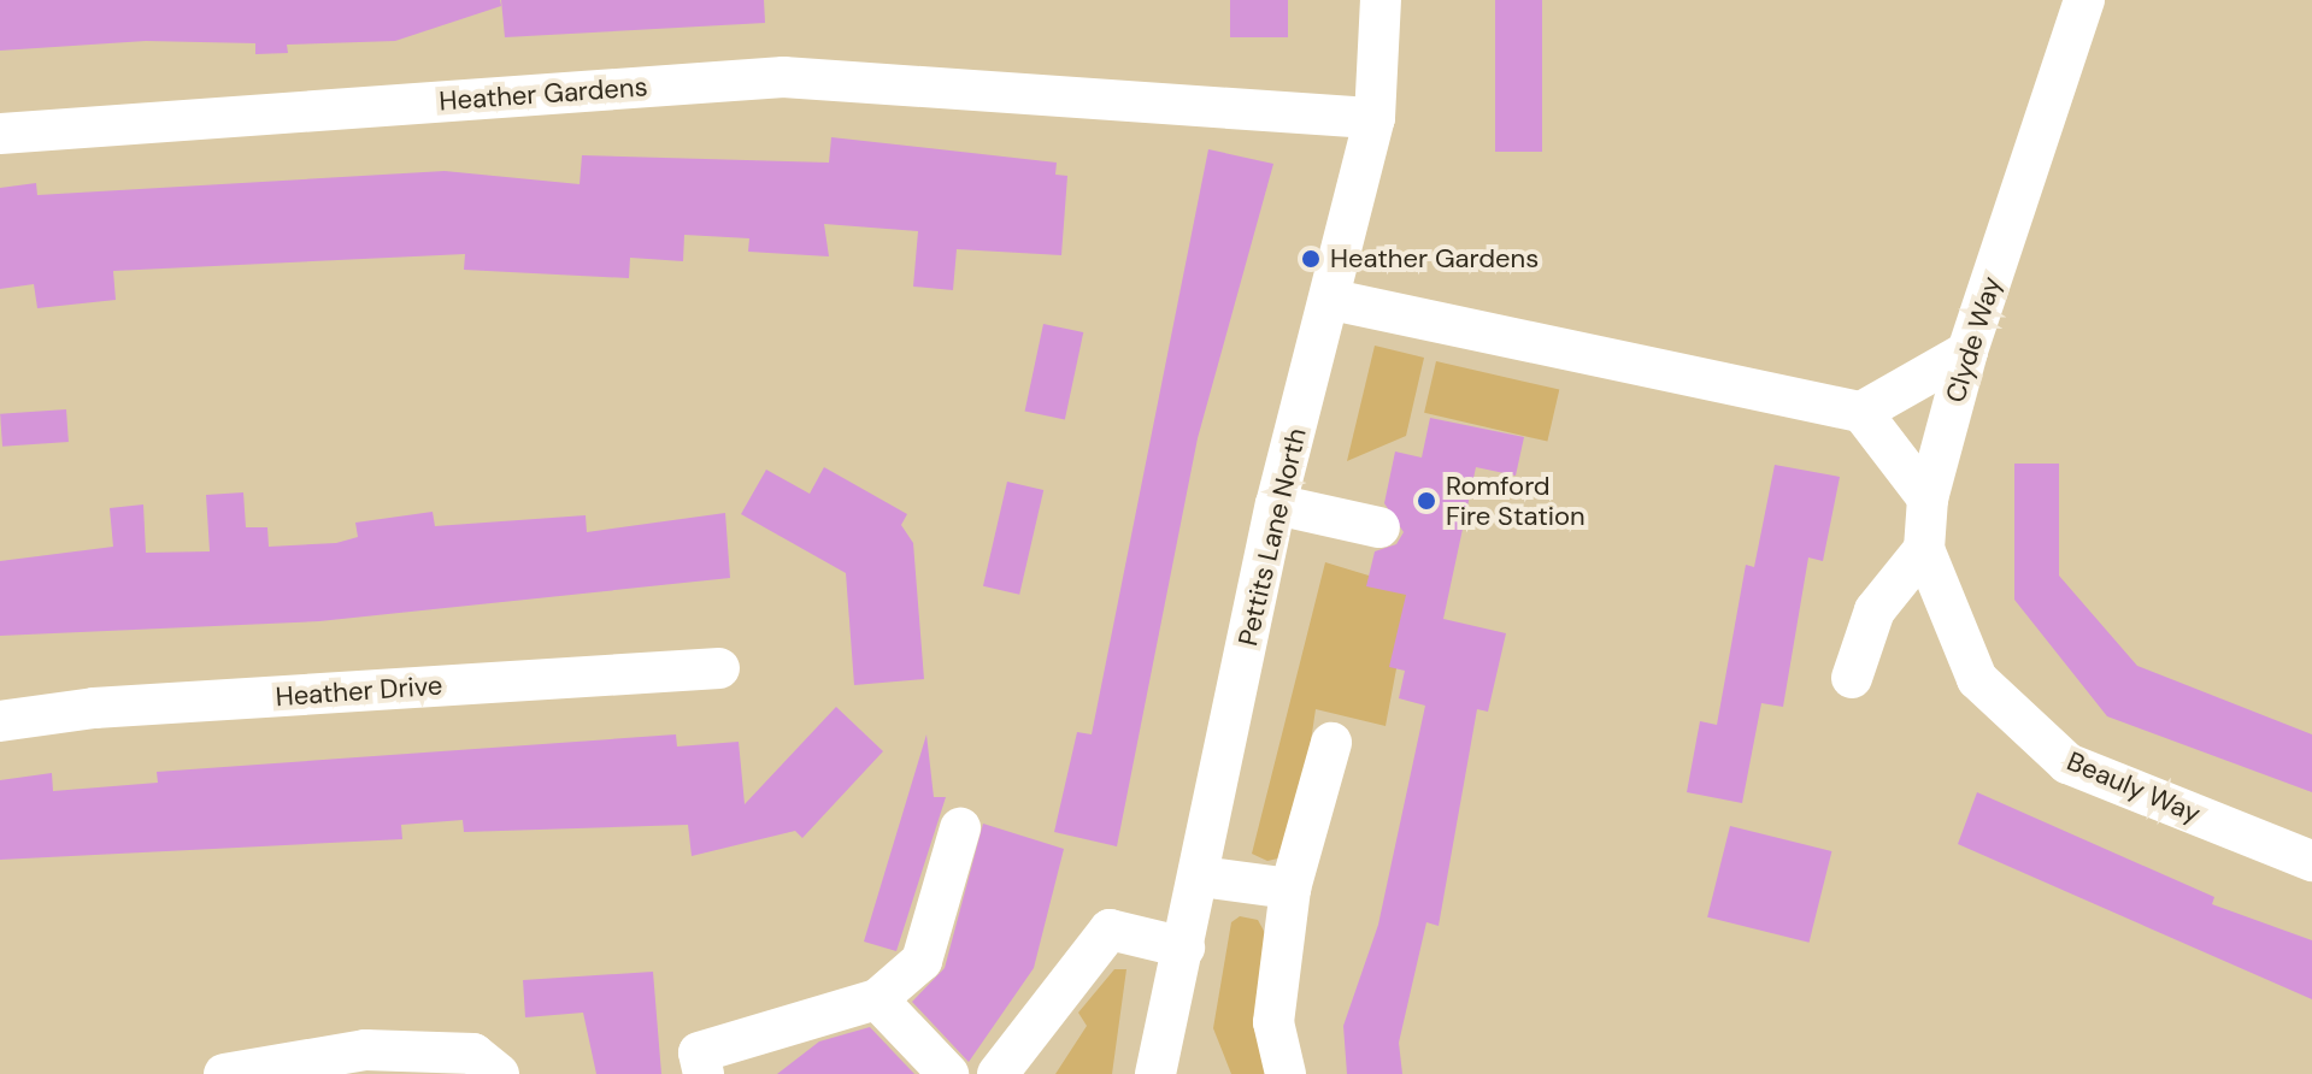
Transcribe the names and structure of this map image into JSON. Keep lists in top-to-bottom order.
{
  "streets": {
    "street": [
      "Heather Gardens",
      "Clyde Way",
      "Pettits Lane North",
      "Heather Drive",
      "Beauly Way"
    ]
  },
  "crossings": [
    ["Heather Gardens", "Pettits Lane North"],
    ["Clyde Way", "Beauly Way"]
  ],
  "places": ["Heather Gardens", "Romford Fire Station"]
}
